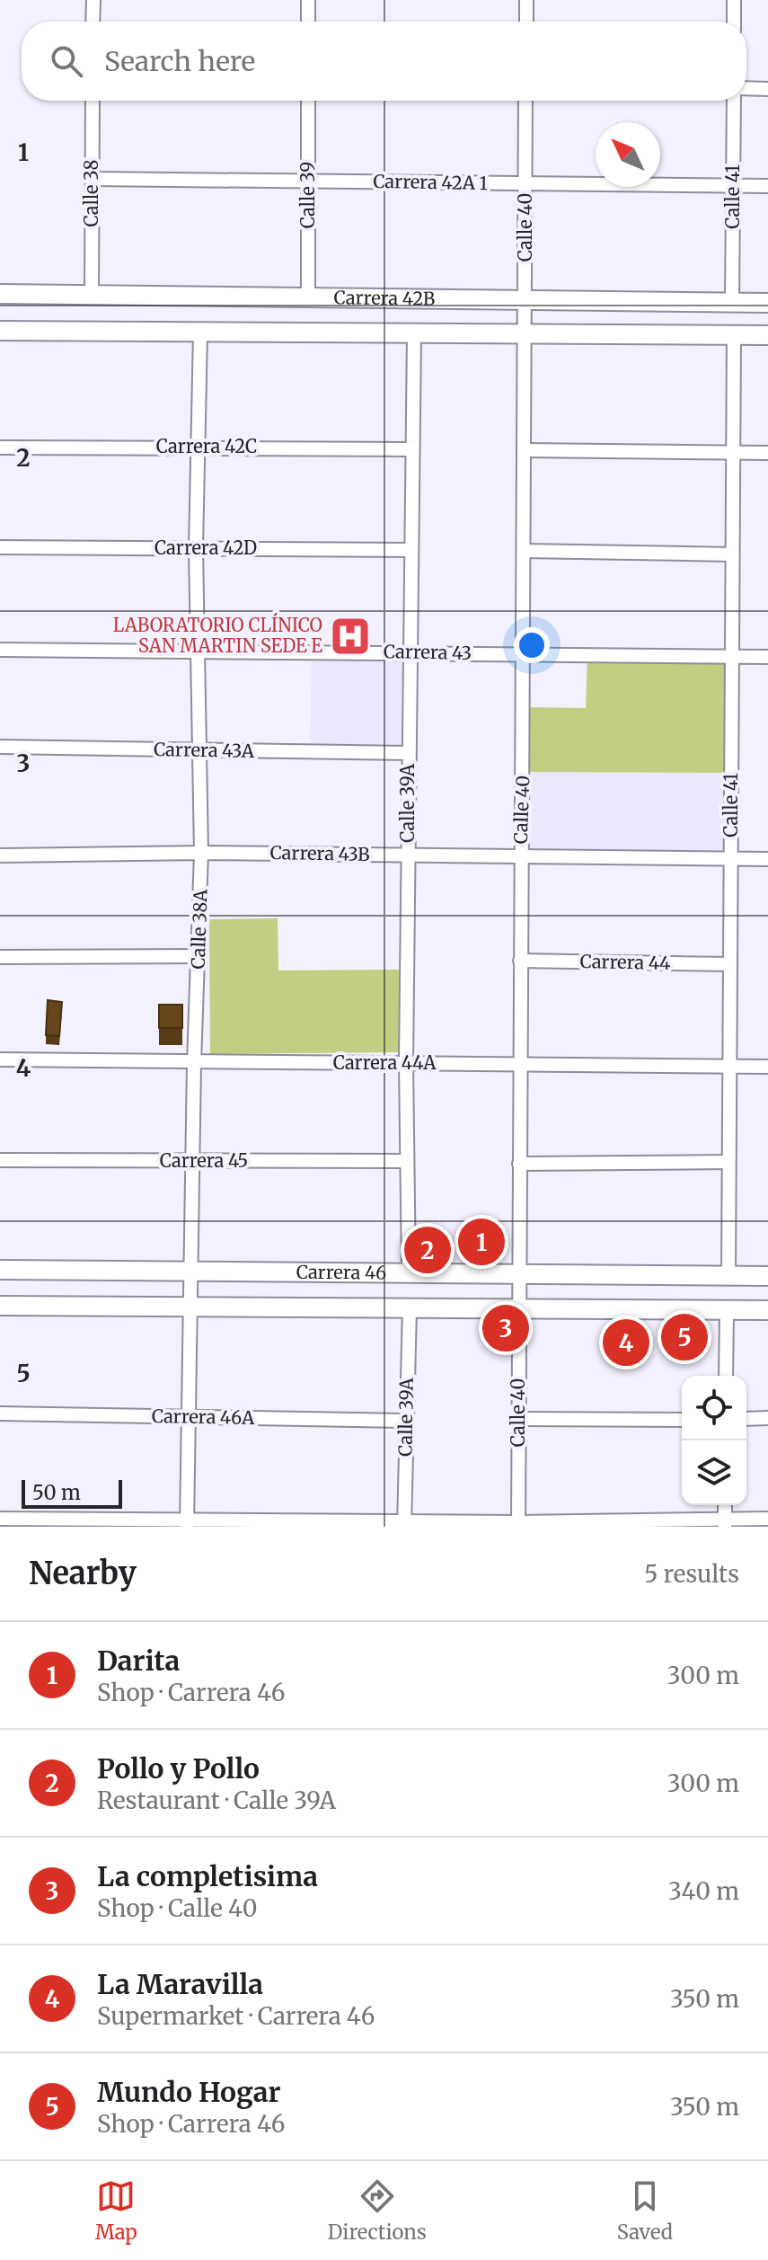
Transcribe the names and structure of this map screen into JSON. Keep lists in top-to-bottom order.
{
  "streets": {
    "street": [
      "Carrera 42A 1",
      "Calle 38",
      "Calle 39",
      "Calle 41",
      "Calle 40",
      "Carrera 42B",
      "Carrera 42C",
      "Carrera 42D",
      "Carrera 43",
      "Carrera 43A",
      "Calle 39A",
      "Carrera 43B",
      "Calle 38A",
      "Carrera 44",
      "Carrera 44A",
      "Carrera 45",
      "Carrera 46",
      "Carrera 46A"
    ]
  },
  "crossings": [
    ["Carrera 42A 1", "Calle 38"],
    ["Carrera 42A 1", "Calle 39"],
    ["Carrera 42A 1", "Calle 41"],
    ["Carrera 42A 1", "Calle 40"],
    ["Calle 38", "Carrera 42B"],
    ["Calle 39", "Carrera 42B"],
    ["Calle 41", "Carrera 42B"],
    ["Calle 41", "Carrera 43"],
    ["Calle 41", "Carrera 43B"],
    ["Calle 41", "Carrera 44"],
    ["Calle 41", "Carrera 44A"],
    ["Calle 41", "Carrera 46"],
    ["Calle 40", "Carrera 42B"],
    ["Calle 40", "Carrera 43"],
    ["Calle 40", "Carrera 43B"],
    ["Calle 40", "Carrera 44"],
    ["Calle 40", "Carrera 44A"],
    ["Calle 40", "Carrera 46"],
    ["Carrera 42B", "Calle 39A"],
    ["Carrera 42B", "Calle 38A"],
    ["Carrera 42C", "Calle 39A"],
    ["Carrera 42C", "Calle 38A"],
    ["Carrera 42D", "Calle 39A"],
    ["Carrera 42D", "Calle 38A"],
    ["Carrera 43", "Calle 39A"],
    ["Carrera 43", "Calle 38A"],
    ["Carrera 43A", "Calle 39A"],
    ["Carrera 43A", "Calle 38A"],
    ["Calle 39A", "Carrera 43B"],
    ["Calle 39A", "Carrera 44A"],
    ["Calle 39A", "Carrera 45"],
    ["Calle 39A", "Carrera 46"],
    ["Calle 39A", "Carrera 46A"],
    ["Carrera 43B", "Calle 38A"],
    ["Calle 38A", "Carrera 44A"],
    ["Calle 38A", "Carrera 45"],
    ["Calle 38A", "Carrera 46"],
    ["Calle 38A", "Carrera 46A"]
  ],
  "places": {
    "hospital": ["LABORATORIO CLÍNICO SAN MARTIN SEDE E"]
  },
  "scale_bar": "50 m",
  "north": "top left",
  "page": {
    "search": "Search here",
    "pins": [
      "1",
      "2",
      "3",
      "5",
      "4"
    ],
    "scale": "50 m",
    "heading": ["Nearby", "5 results"],
    "list": [
      {
        "mark": "1",
        "name": "Darita",
        "note": "Shop · Carrera 46",
        "value": "300 m"
      },
      {
        "mark": "2",
        "name": "Pollo y Pollo",
        "note": "Restaurant · Calle 39A",
        "value": "300 m"
      },
      {
        "mark": "3",
        "name": "La completisima",
        "note": "Shop · Calle 40",
        "value": "340 m"
      },
      {
        "mark": "4",
        "name": "La Maravilla",
        "note": "Supermarket · Carrera 46",
        "value": "350 m"
      },
      {
        "mark": "5",
        "name": "Mundo Hogar",
        "note": "Shop · Carrera 46",
        "value": "350 m"
      }
    ],
    "nav": ["Map", "Directions", "Saved"]
  },
  "grid": {
    "rows": [
      "1",
      "2",
      "3",
      "4",
      "5"
    ]
  }
}
